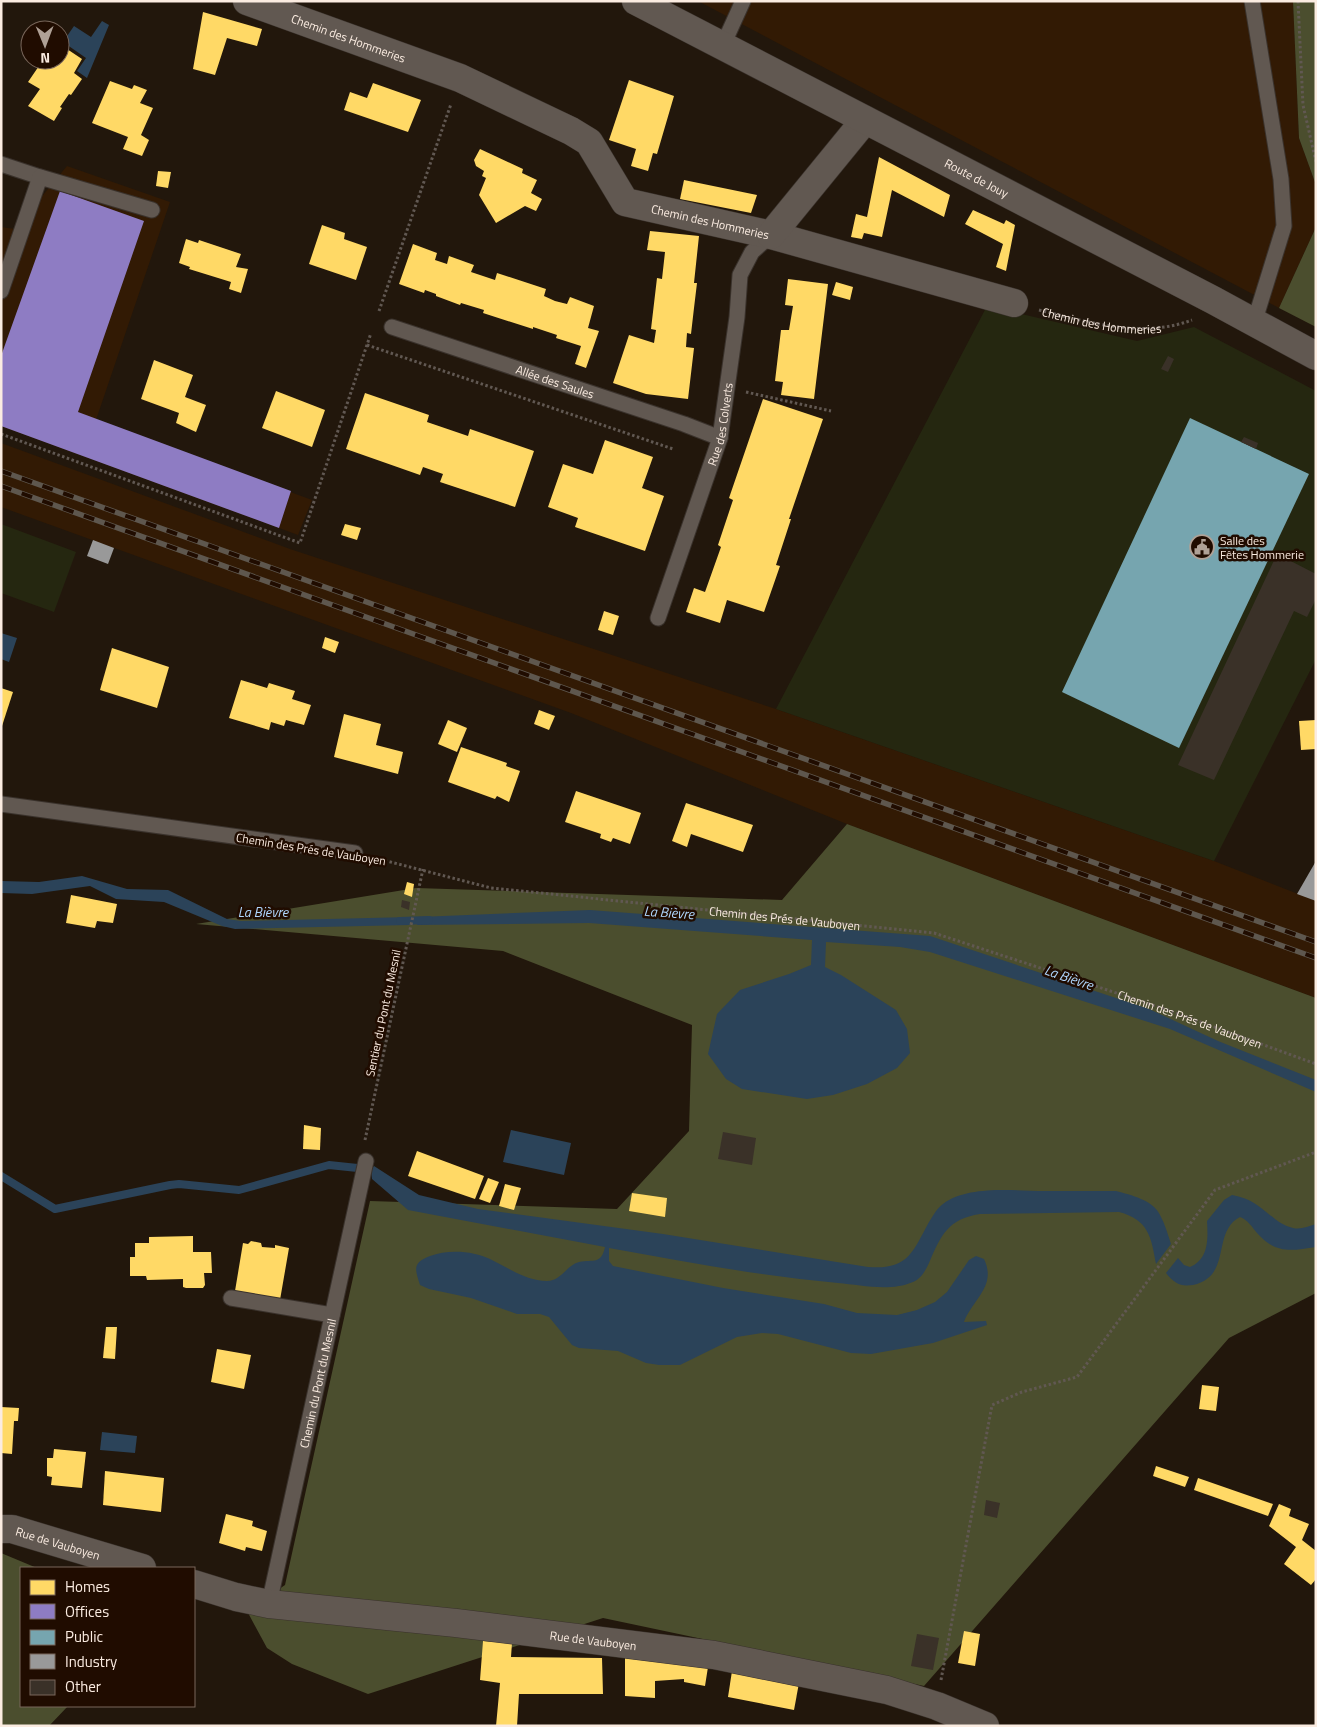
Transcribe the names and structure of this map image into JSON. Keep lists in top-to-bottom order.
{
  "streets": {
    "street": ["Chemin des Hommeries", "Route de Jouy", "Rue de Vauboyen"],
    "lane": [
      "Allée des Saules",
      "Rue des Colverts",
      "Chemin des Prés de Vauboyen",
      "Chemin du Pont du Mesnil"
    ],
    "path": ["Sentier du Pont du Mesnil"]
  },
  "crossings": [
    ["Chemin des Hommeries", "Route de Jouy"],
    ["Chemin des Hommeries", "Rue des Colverts"],
    ["Allée des Saules", "Rue des Colverts"],
    ["Chemin des Prés de Vauboyen", "Sentier du Pont du Mesnil"],
    ["Sentier du Pont du Mesnil", "Chemin du Pont du Mesnil"],
    ["Chemin du Pont du Mesnil", "Rue de Vauboyen"]
  ],
  "water": ["La Bièvre"],
  "places": {
    "public building": ["Salle des Fêtes Hommerie"]
  },
  "legend": [
    "Homes",
    "Offices",
    "Public",
    "Industry",
    "Other"
  ],
  "north": "bottom"
}
